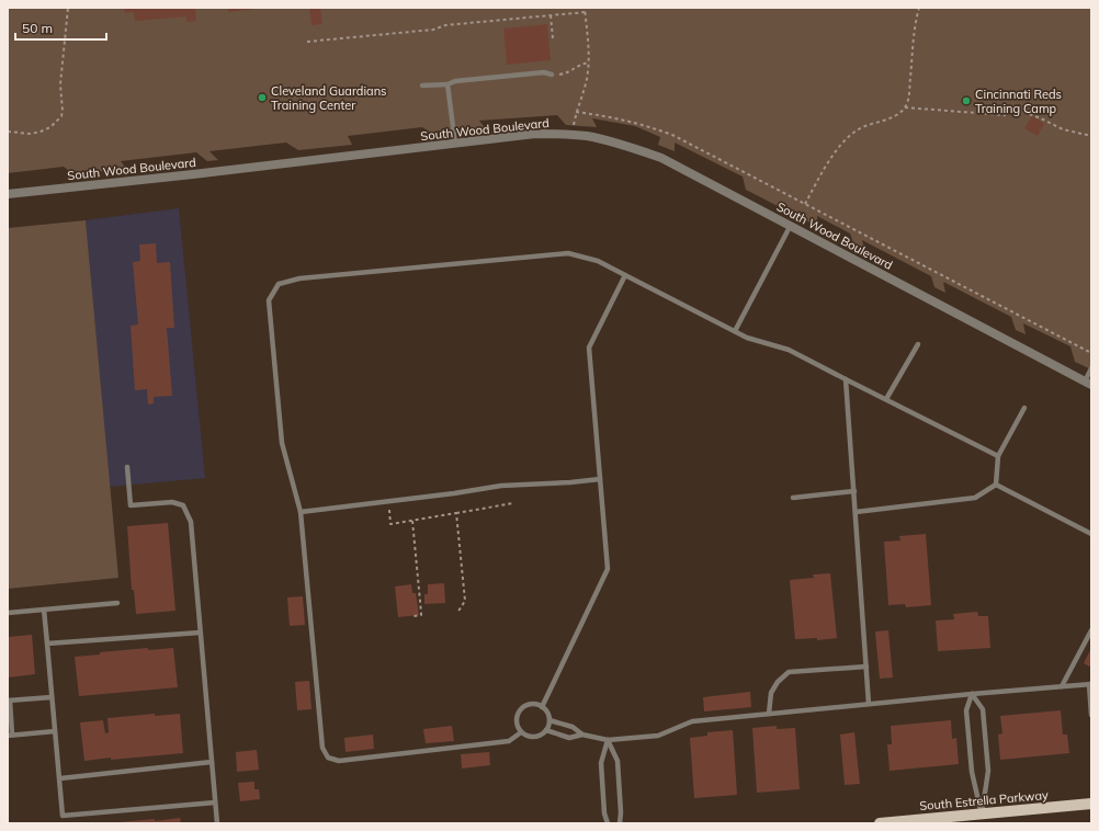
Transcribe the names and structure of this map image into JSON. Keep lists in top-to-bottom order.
{
  "streets": {
    "main road": ["South Estrella Parkway"],
    "street": ["South Wood Boulevard"]
  },
  "places": ["Cleveland Guardians Training Center", "Cincinnati Reds Training Camp"],
  "scale_bar": "50 m"
}
